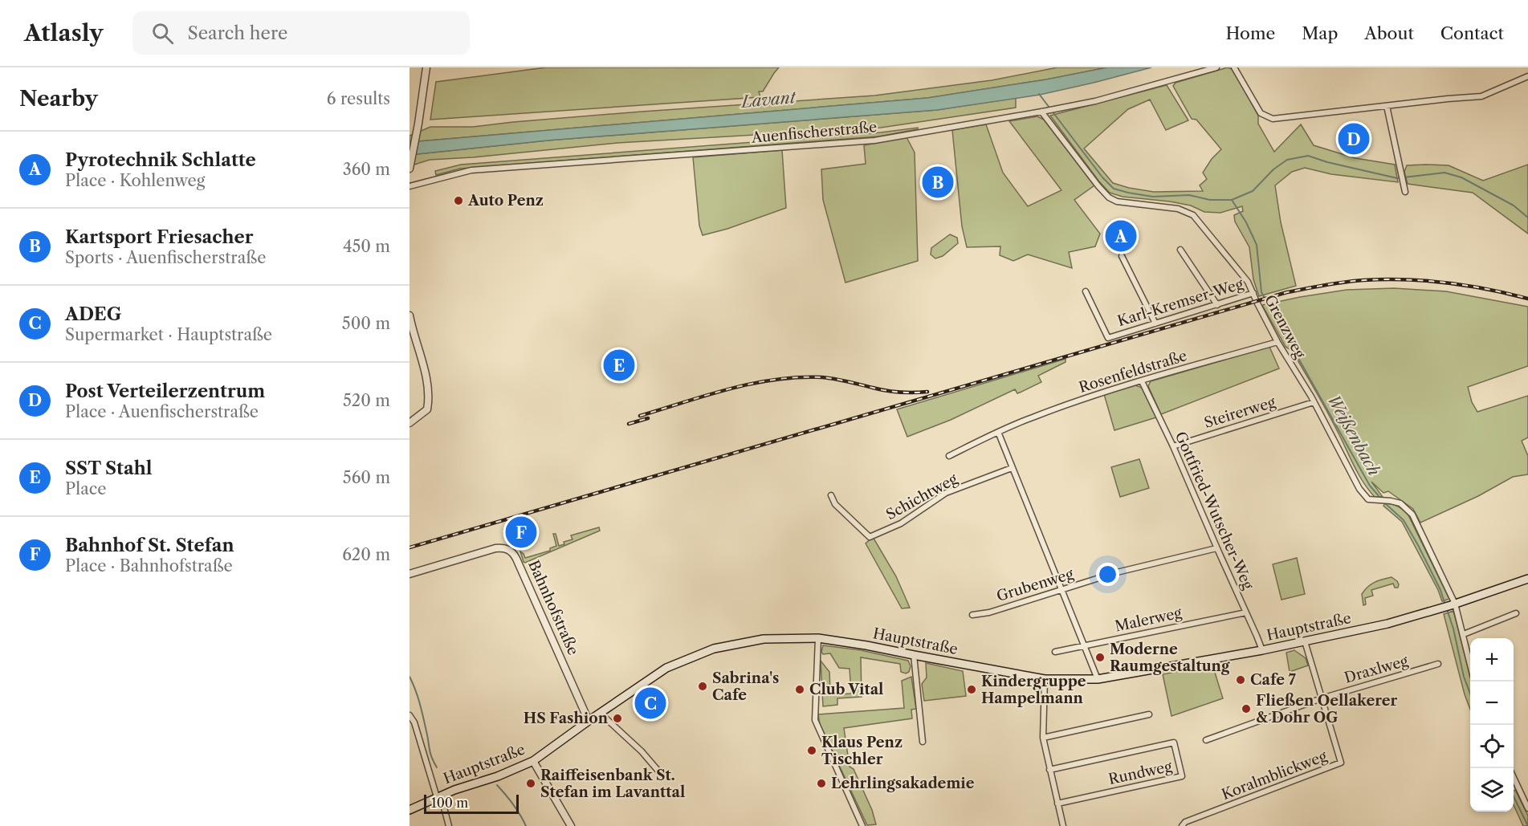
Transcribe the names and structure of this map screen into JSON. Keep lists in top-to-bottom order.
{
  "streets": {
    "main road": ["Hauptstraße"],
    "street": [
      "Auenfischerstraße",
      "Karl-Kremser-Weg",
      "Grenzweg",
      "Rosenfeldstraße",
      "Steirerweg",
      "Schichtweg",
      "Gottfried-Wutscher-Weg",
      "Grubenweg",
      "Bahnhofstraße",
      "Malerweg",
      "Draxlweg",
      "Rundweg",
      "Koralmblickweg"
    ]
  },
  "crossings": [
    ["Auenfischerstraße", "Grenzweg"],
    ["Karl-Kremser-Weg", "Grenzweg"],
    ["Grenzweg", "Rosenfeldstraße"],
    ["Grenzweg", "Steirerweg"],
    ["Grenzweg", "Hauptstraße"],
    ["Rosenfeldstraße", "Gottfried-Wutscher-Weg"],
    ["Steirerweg", "Gottfried-Wutscher-Weg"],
    ["Gottfried-Wutscher-Weg", "Grubenweg"],
    ["Gottfried-Wutscher-Weg", "Malerweg"],
    ["Gottfried-Wutscher-Weg", "Hauptstraße"],
    ["Bahnhofstraße", "Hauptstraße"],
    ["Hauptstraße", "Koralmblickweg"],
    ["Draxlweg", "Koralmblickweg"]
  ],
  "water": ["Lavant", "Weißenbach"],
  "places": [
    "Auto Penz",
    "Moderne Raumgestaltung",
    "Cafe 7",
    "Sabrina's Cafe",
    "Club Vital",
    "Kindergruppe Hampelmann",
    "Fließen Oellakerer & Dohr OG",
    "HS Fashion",
    "Klaus Penz Tischler",
    "Raiffeisenbank St. Stefan im Lavanttal",
    "Lehrlingsakademie"
  ],
  "scale_bar": "100 m",
  "page": {
    "header": "Atlasly",
    "search": "Search here",
    "nav": [
      "Home",
      "Map",
      "About",
      "Contact"
    ],
    "heading": ["Nearby", "6 results"],
    "pins": [
      "D",
      "B",
      "A",
      "E",
      "F",
      "C"
    ],
    "list": [
      {
        "mark": "A",
        "name": "Pyrotechnik Schlatte",
        "note": "Place · Kohlenweg",
        "value": "360 m"
      },
      {
        "mark": "B",
        "name": "Kartsport Friesacher",
        "note": "Sports · Auenfischerstraße",
        "value": "450 m"
      },
      {
        "mark": "C",
        "name": "ADEG",
        "note": "Supermarket · Hauptstraße",
        "value": "500 m"
      },
      {
        "mark": "D",
        "name": "Post Verteilerzentrum",
        "note": "Place · Auenfischerstraße",
        "value": "520 m"
      },
      {
        "mark": "E",
        "name": "SST Stahl",
        "note": "Place",
        "value": "560 m"
      },
      {
        "mark": "F",
        "name": "Bahnhof St. Stefan",
        "note": "Place · Bahnhofstraße",
        "value": "620 m"
      }
    ],
    "map_buttons": ["+", "−"],
    "scale": "100 m"
  }
}
